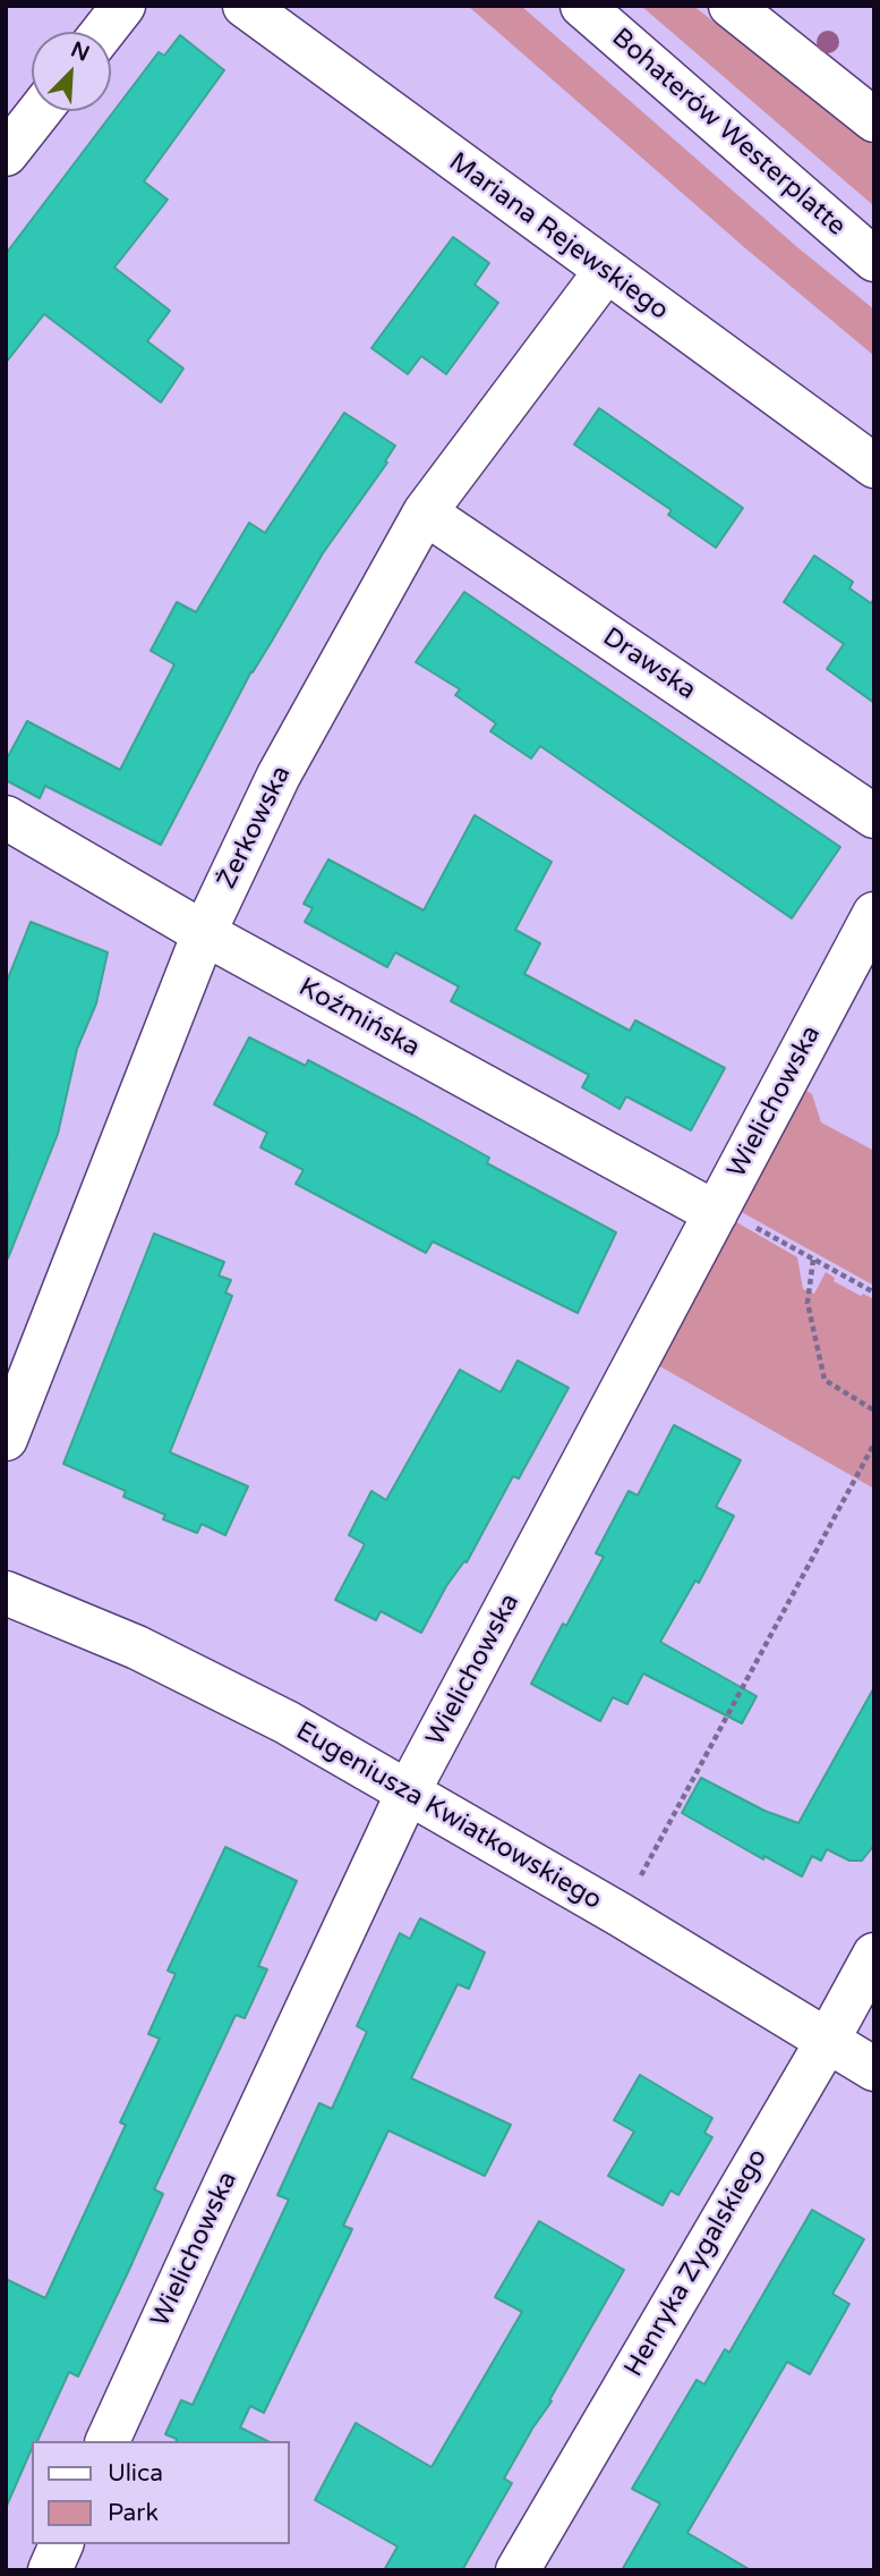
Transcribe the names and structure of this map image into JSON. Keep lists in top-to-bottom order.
{
  "streets": {
    "street": [
      "Bohaterów Westerplatte",
      "Mariana Rejewskiego",
      "Drawska",
      "Żerkowska",
      "Koźmińska",
      "Wielichowska",
      "Eugeniusza Kwiatkowskiego",
      "Henryka Zygalskiego"
    ]
  },
  "crossings": [
    ["Mariana Rejewskiego", "Żerkowska"],
    ["Drawska", "Żerkowska"],
    ["Żerkowska", "Koźmińska"],
    ["Koźmińska", "Wielichowska"],
    ["Wielichowska", "Eugeniusza Kwiatkowskiego"],
    ["Eugeniusza Kwiatkowskiego", "Henryka Zygalskiego"]
  ],
  "legend": ["Ulica", "Park"],
  "north": "top right"
}
